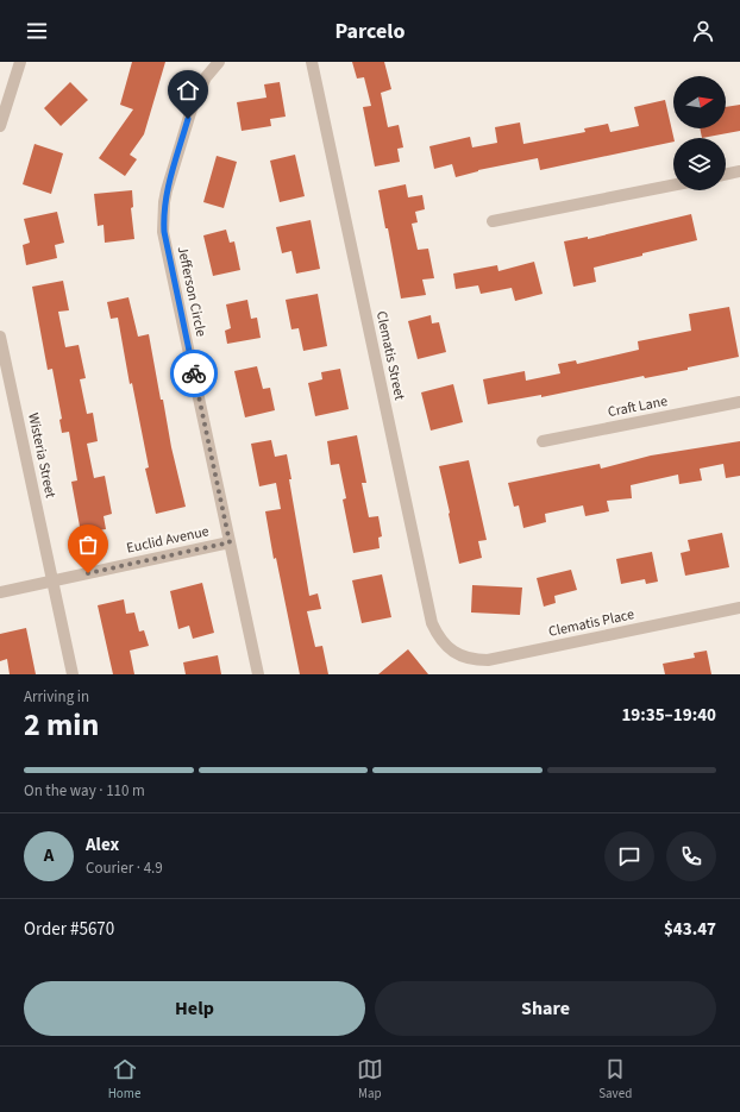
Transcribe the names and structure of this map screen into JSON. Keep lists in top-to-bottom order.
{
  "streets": {
    "street": [
      "Jefferson Circle",
      "Clematis Street",
      "Craft Lane",
      "Wisteria Street",
      "Euclid Avenue",
      "Clematis Place"
    ]
  },
  "crossings": [
    ["Jefferson Circle", "Euclid Avenue"],
    ["Clematis Street", "Clematis Place"],
    ["Wisteria Street", "Euclid Avenue"]
  ],
  "north": "right",
  "page": {
    "header": "Parcelo",
    "heading": ["2 min", "Arriving in", "19:35–19:40"],
    "panel": [
      "Alex",
      "Courier · 4.9",
      "Order #5670",
      "$43.47"
    ],
    "bar": "On the way · 110 m",
    "round": "A",
    "buttons": ["Help", "Share"],
    "tabs": ["Home", "Map", "Saved"]
  }
}
